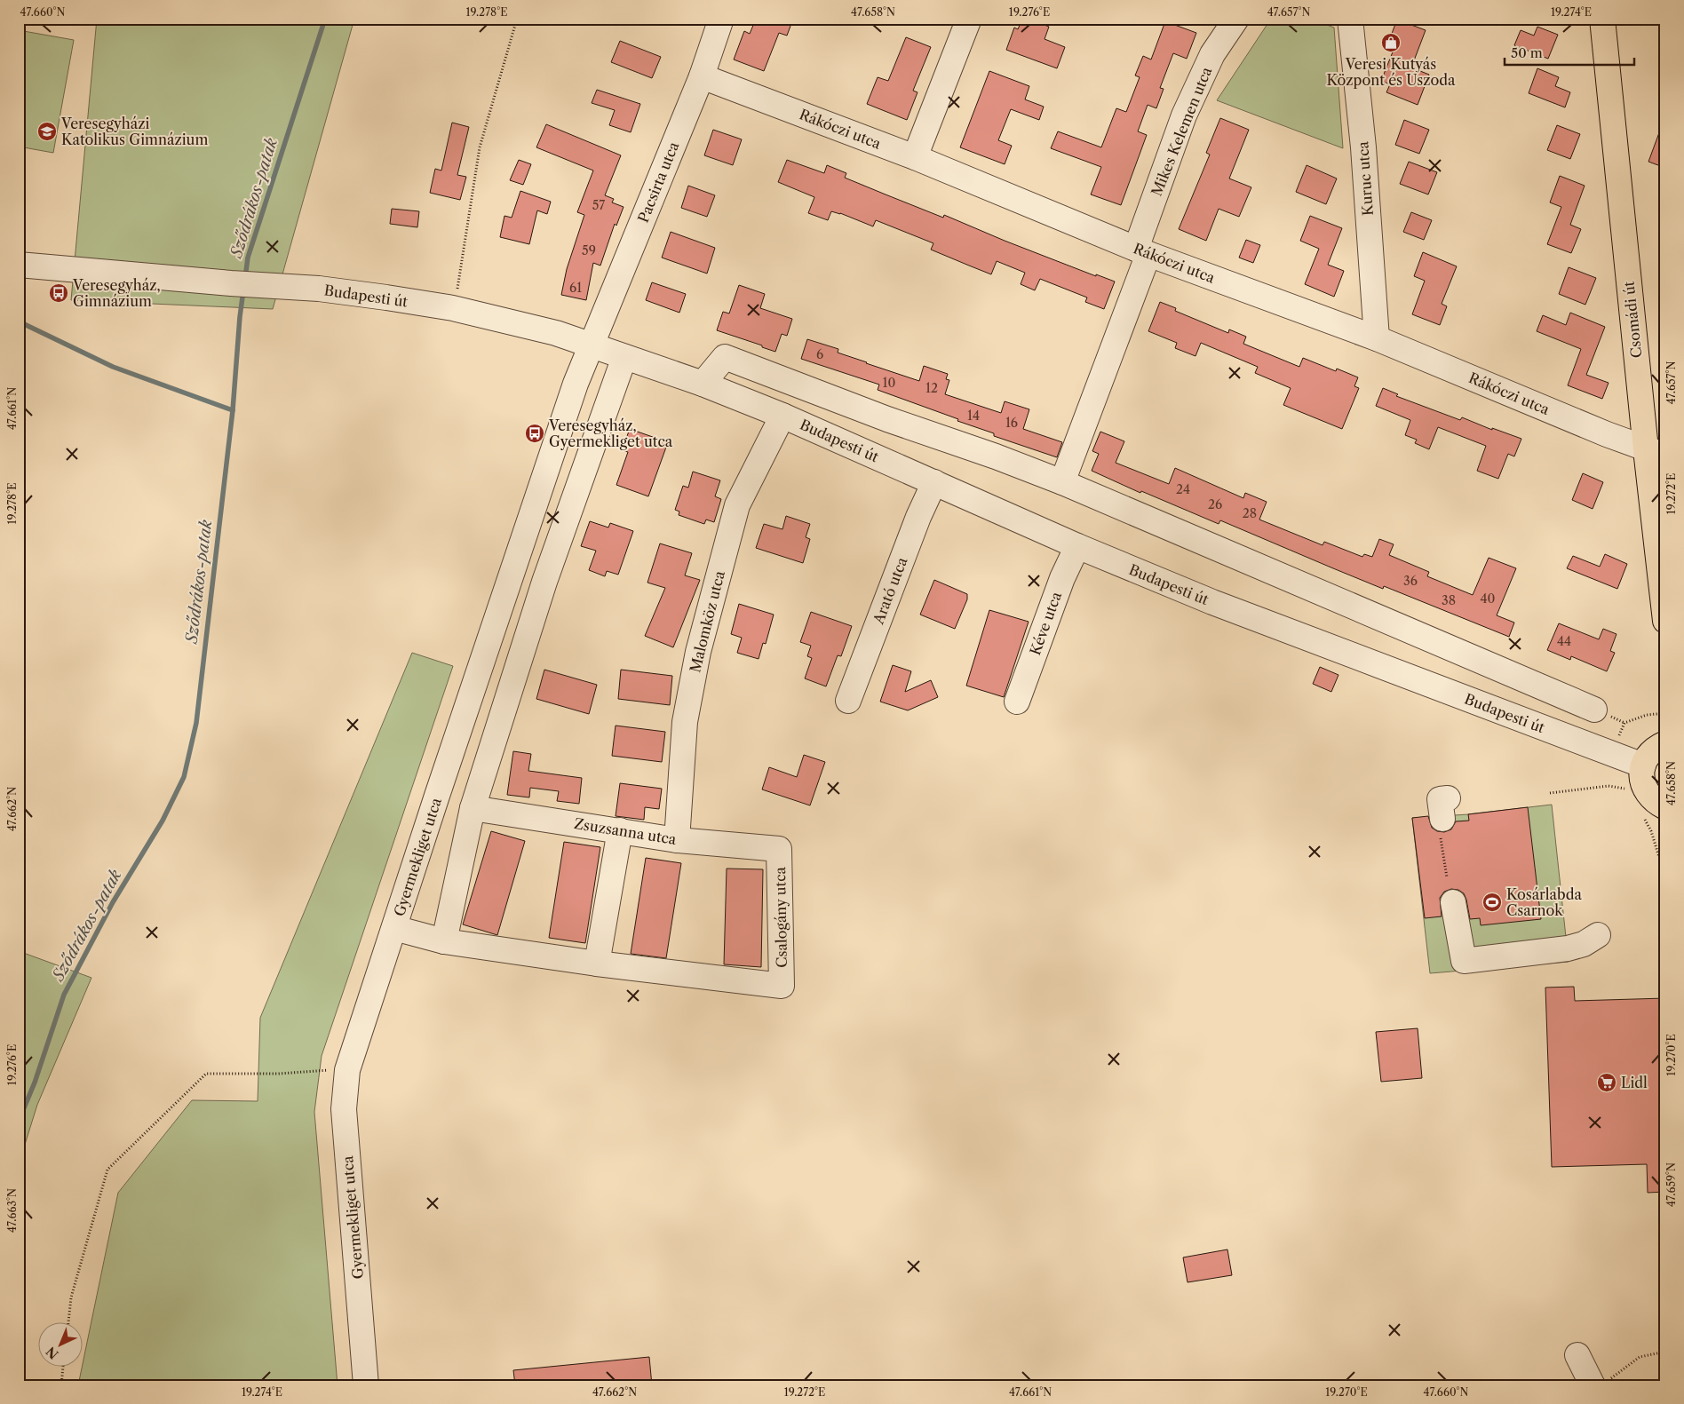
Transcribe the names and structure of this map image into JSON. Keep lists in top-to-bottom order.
{
  "streets": {
    "main road": ["Csomádi út"],
    "street": [
      "Rákóczi utca",
      "Mikes Kelemen utca",
      "Kuruc utca",
      "Pacsirta utca",
      "Budapesti út",
      "Arató utca",
      "Malomköz utca",
      "Kéve utca",
      "Zsuzsanna utca",
      "Gyermekliget utca",
      "Csalogány utca"
    ]
  },
  "crossings": [
    ["Rákóczi utca", "Mikes Kelemen utca"],
    ["Rákóczi utca", "Kuruc utca"],
    ["Rákóczi utca", "Pacsirta utca"],
    ["Rákóczi utca", "Csomádi út"],
    ["Pacsirta utca", "Budapesti út"],
    ["Pacsirta utca", "Gyermekliget utca"],
    ["Budapesti út", "Arató utca"],
    ["Budapesti út", "Malomköz utca"],
    ["Budapesti út", "Kéve utca"],
    ["Budapesti út", "Gyermekliget utca"],
    ["Malomköz utca", "Zsuzsanna utca"],
    ["Zsuzsanna utca", "Csalogány utca"]
  ],
  "water": ["Sződrákos-patak"],
  "places": {
    "shop": ["Veresi Kutyás Központ és Uszoda"],
    "school or university": ["Veresegyházi Katolikus Gimnázium"],
    "bus stop": ["Veresegyház, Gimnázium", "Veresegyház, Gyermekliget utca"],
    "sports": ["Kosárlabda Csarnok"],
    "supermarket": ["Lidl"]
  },
  "house_numbers": [
    "57",
    "59",
    "61",
    "6",
    "10",
    "12",
    "14",
    "16",
    "24",
    "26",
    "28",
    "36",
    "40",
    "38",
    "44"
  ],
  "scale_bar": "50 m",
  "north": "bottom left",
  "coordinates": [
    "47.660°N",
    "19.278°E",
    "47.658°N",
    "19.276°E",
    "47.657°N",
    "19.274°E",
    "47.661°N",
    "19.272°E",
    "47.662°N",
    "19.270°E",
    "47.659°N",
    "47.663°N"
  ]
}
